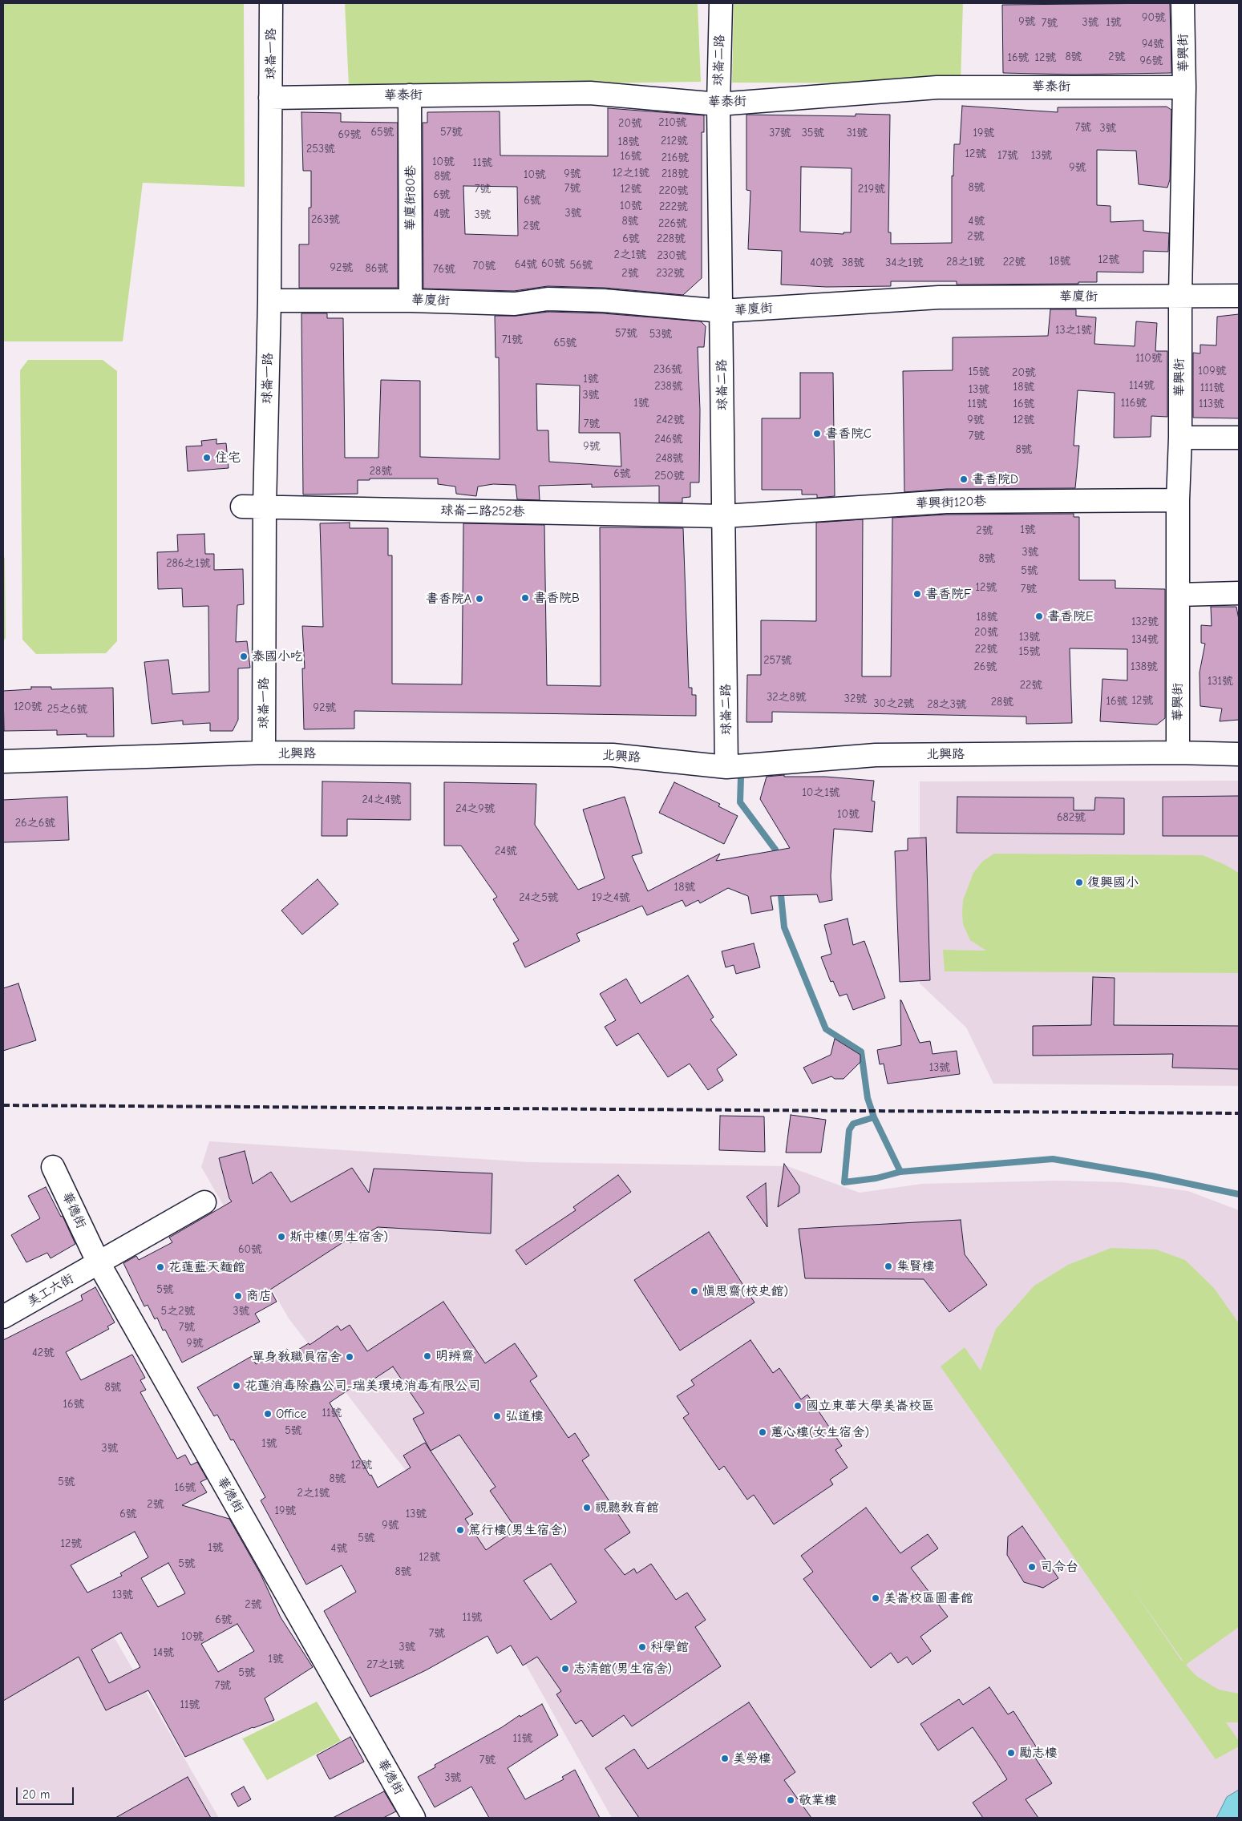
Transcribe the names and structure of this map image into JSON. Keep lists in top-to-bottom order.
{
  "streets": {
    "street": [
      "華興街",
      "球崙一路",
      "球崙二路",
      "華泰街",
      "華廈街80巷",
      "華廈街",
      "華興街120巷",
      "球崙二路252巷",
      "北興路",
      "華德街",
      "美工六街"
    ]
  },
  "crossings": [
    ["華興街", "華泰街"],
    ["華興街", "華廈街"],
    ["華興街", "華興街120巷"],
    ["華興街", "北興路"],
    ["球崙一路", "華泰街"],
    ["球崙一路", "華廈街"],
    ["球崙一路", "球崙二路252巷"],
    ["球崙一路", "北興路"],
    ["球崙二路", "華泰街"],
    ["球崙二路", "華廈街"],
    ["球崙二路", "華興街120巷"],
    ["球崙二路", "球崙二路252巷"],
    ["球崙二路", "北興路"],
    ["華泰街", "華廈街80巷"],
    ["華廈街80巷", "華廈街"],
    ["華興街120巷", "球崙二路252巷"],
    ["華德街", "美工六街"]
  ],
  "places": [
    "書香院C",
    "住宅",
    "書香院D",
    "書香院F",
    "書香院B",
    "書香院A",
    "書香院E",
    "泰國小吃",
    "復興國小",
    "斯中樓(男生宿舍)",
    "集賢樓",
    "花蓮藍天麵館",
    "慎思齋(校史館)",
    "商店",
    "明辨齋",
    "單身教職員宿舍",
    "花蓮消毒除蟲公司-瑞美環境消毒有限公司",
    "國立東華大學美崙校區",
    "Office",
    "弘道樓",
    "蕙心樓(女生宿舍)",
    "視聽教育館",
    "篤行樓(男生宿舍)",
    "司令台",
    "美崙校區圖書館",
    "科學館",
    "志清館(男生宿舍)",
    "勵志樓",
    "美勞樓",
    "敬業樓"
  ],
  "house_numbers": [
    "90號",
    "9號",
    "3號",
    "1號",
    "7號",
    "94號",
    "8號",
    "2號",
    "16號",
    "12號",
    "96號",
    "210號",
    "20號",
    "7號",
    "3號",
    "65號",
    "57號",
    "37號",
    "35號",
    "31號",
    "19號",
    "69號",
    "212號",
    "18號",
    "253號",
    "12號",
    "17號",
    "13號",
    "16號",
    "216號",
    "10號",
    "11號",
    "9號",
    "12之1號",
    "9號",
    "218號",
    "10號",
    "8號",
    "8號",
    "7號",
    "7號",
    "12號",
    "219號",
    "220號",
    "6號",
    "6號",
    "10號",
    "222號",
    "3號",
    "4號",
    "3號",
    "263號",
    "8號",
    "4號",
    "226號",
    "2號",
    "2號",
    "6號",
    "228號",
    "2之1號",
    "230號",
    "12號",
    "18號",
    "28之1號",
    "22號",
    "40號",
    "38號",
    "34之1號",
    "60號",
    "64號",
    "56號",
    "70號",
    "92號",
    "86號",
    "76號",
    "2號",
    "232號",
    "13之1號",
    "57號",
    "53號",
    "71號",
    "65號",
    "110號",
    "236號",
    "109號",
    "15號",
    "20號",
    "1號",
    "114號",
    "238號",
    "18號",
    "111號",
    "13號",
    "3號",
    "1號",
    "116號",
    "11號",
    "16號",
    "113號",
    "242號",
    "9號",
    "12號",
    "7號",
    "7號",
    "246號",
    "9號",
    "8號",
    "248號",
    "28號",
    "6號",
    "250號",
    "1號",
    "2號",
    "3號",
    "8號",
    "286之1號",
    "5號",
    "12號",
    "7號",
    "18號",
    "132號",
    "20號",
    "13號",
    "134號",
    "22號",
    "15號",
    "257號",
    "26號",
    "138號",
    "131號",
    "22號",
    "32之8號",
    "32號",
    "12號",
    "16號",
    "28號",
    "30之2號",
    "28之3號",
    "120號",
    "92號",
    "25之6號",
    "10之1號",
    "24之4號",
    "24之9號",
    "10號",
    "682號",
    "26之6號",
    "24號",
    "18號",
    "24之5號",
    "19之4號",
    "13號",
    "60號",
    "5號",
    "5之2號",
    "3號",
    "7號",
    "9號",
    "42號",
    "8號",
    "16號",
    "11號",
    "5號",
    "1號",
    "3號",
    "12號",
    "8號",
    "5號",
    "16號",
    "2之1號",
    "2號",
    "19號",
    "6號",
    "13號",
    "9號",
    "5號",
    "12號",
    "1號",
    "4號",
    "12號",
    "5號",
    "8號",
    "13號",
    "2號",
    "11號",
    "6號",
    "7號",
    "10號",
    "3號",
    "14號",
    "1號",
    "27之1號",
    "5號",
    "7號",
    "11號",
    "11號",
    "7號",
    "3號"
  ],
  "scale_bar": "20 m"
}
